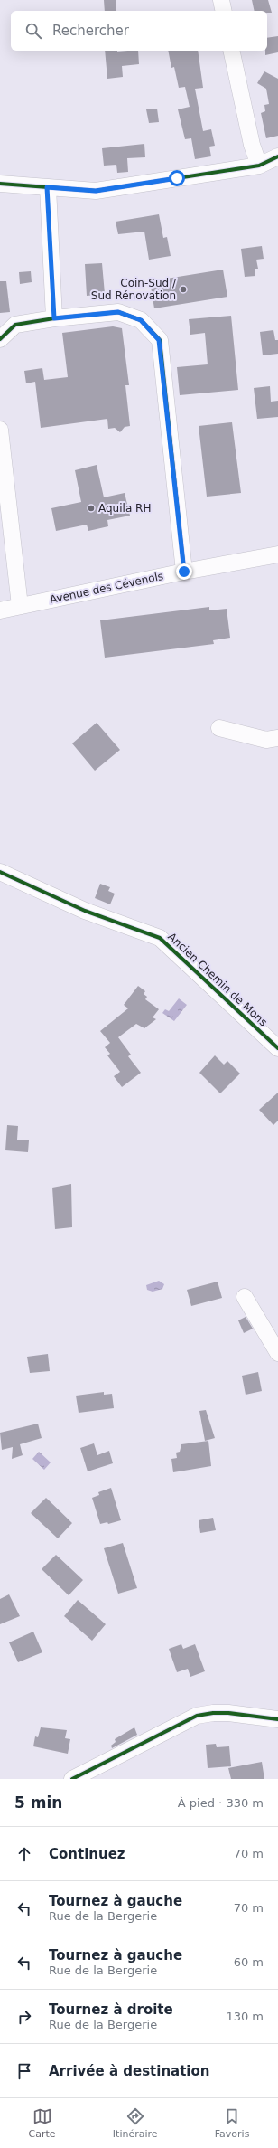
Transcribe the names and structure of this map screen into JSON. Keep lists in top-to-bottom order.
{
  "streets": {
    "street": ["Avenue des Cévenols", "Ancien Chemin de Mons"]
  },
  "places": ["Coin-Sud / Sud Rénovation", "Aquila RH"],
  "page": {
    "search": "Rechercher",
    "heading": ["5 min", "À pied · 330 m"],
    "list": [
      ["Continuez", "70 m"],
      ["Tournez à gauche", "Rue de la Bergerie", "70 m"],
      ["Tournez à gauche", "Rue de la Bergerie", "60 m"],
      ["Tournez à droite", "Rue de la Bergerie", "130 m"],
      "Arrivée à destination"
    ],
    "nav": ["Carte", "Itinéraire", "Favoris"]
  }
}
